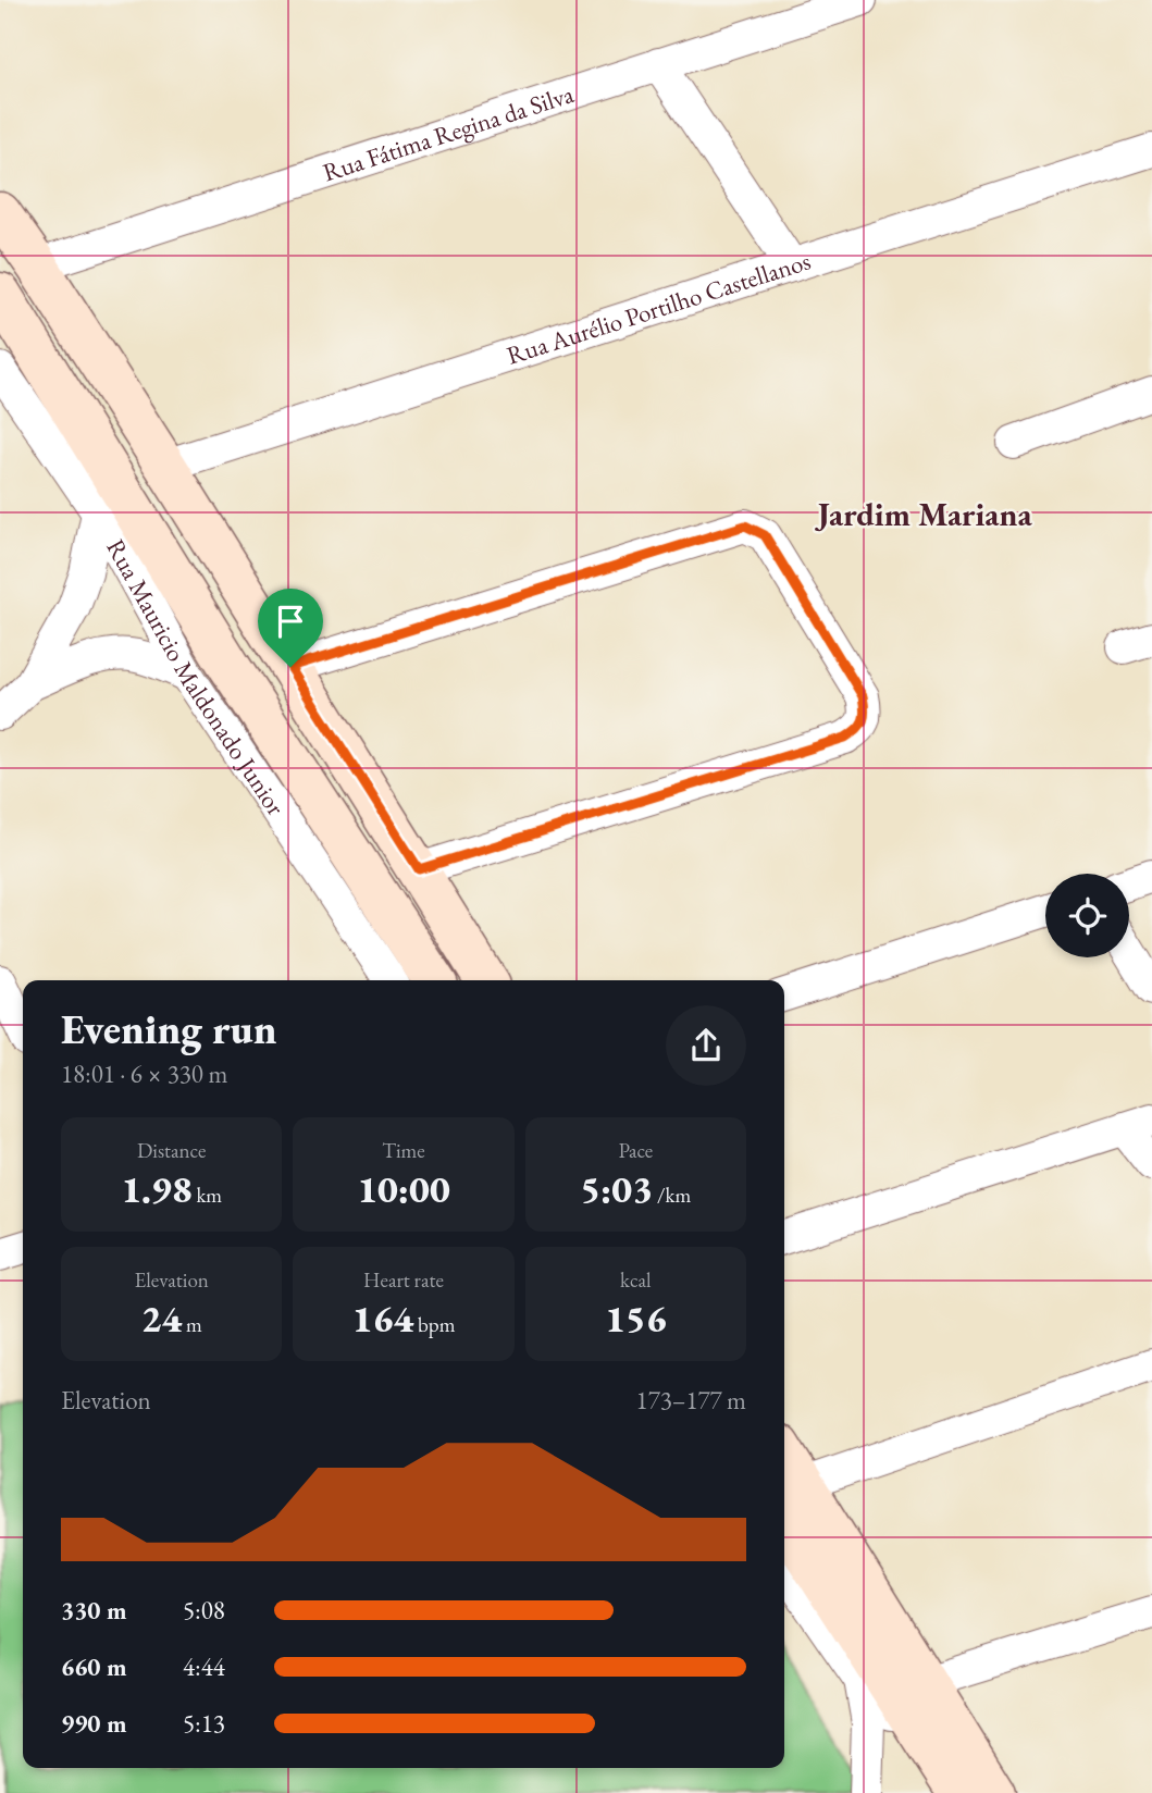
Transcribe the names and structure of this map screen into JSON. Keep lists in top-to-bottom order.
{
  "streets": {
    "street": ["Rua Fátima Regina da Silva", "Rua Aurélio Portilho Castellanos", "Rua Mauricio Maldonado Junior"]
  },
  "districts": ["Jardim Mariana"],
  "page": {
    "heading": ["Evening run", "18:01 · 6 × 330 m"],
    "stats": [
      ["Distance", "1.98 km"],
      ["Time", "10:00"],
      ["Pace", "5:03 /km"],
      ["Elevation", "24 m"],
      ["Heart rate", "164 bpm"],
      ["kcal", "156"]
    ],
    "chart": ["Elevation", "173–177 m"],
    "list": [
      {
        "name": "330 m",
        "note": "5:08"
      },
      {
        "name": "660 m",
        "note": "4:44"
      },
      {
        "name": "990 m",
        "note": "5:13"
      }
    ]
  }
}
